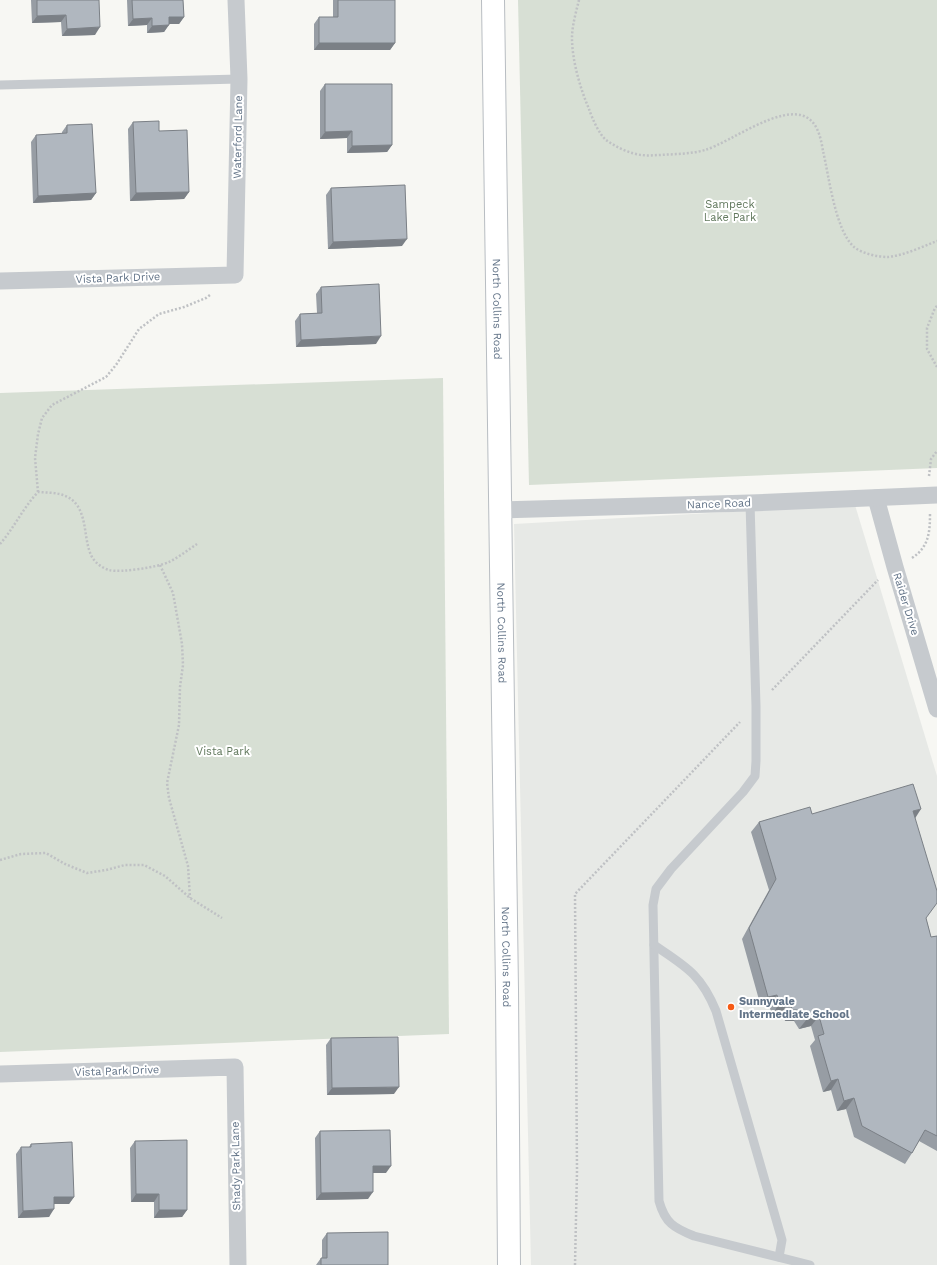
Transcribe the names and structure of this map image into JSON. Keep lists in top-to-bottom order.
{
  "streets": {
    "street": [
      "Waterford Lane",
      "Vista Park Drive",
      "North Collins Road",
      "Nance Road",
      "Raider Drive",
      "Shady Park Lane"
    ]
  },
  "crossings": [
    ["Waterford Lane", "Vista Park Drive"],
    ["Vista Park Drive", "Shady Park Lane"],
    ["North Collins Road", "Nance Road"],
    ["Nance Road", "Raider Drive"]
  ],
  "parks": ["Sampeck Lake Park", "Vista Park"],
  "places": ["Sunnyvale Intermediate School"]
}
